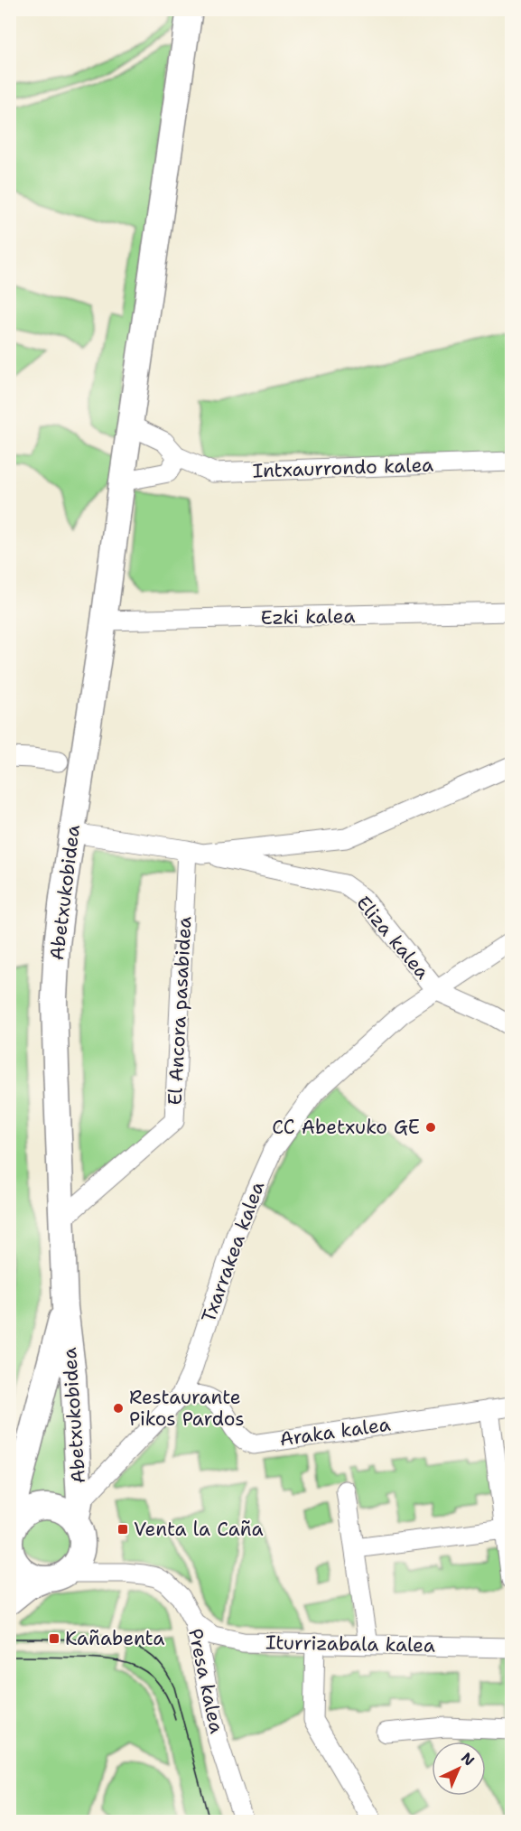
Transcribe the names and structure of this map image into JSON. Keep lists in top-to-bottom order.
{
  "streets": {
    "street": [
      "Intxaurrondo kalea",
      "Ezki kalea",
      "Abetxukobidea",
      "Eliza kalea",
      "El Ancora pasabidea",
      "Txarrakea kalea",
      "Araka kalea",
      "Iturrizabala kalea",
      "Presa kalea"
    ]
  },
  "crossings": [
    ["Intxaurrondo kalea", "Abetxukobidea"],
    ["Ezki kalea", "Abetxukobidea"],
    ["Abetxukobidea", "El Ancora pasabidea"],
    ["Abetxukobidea", "Txarrakea kalea"],
    ["Abetxukobidea", "Presa kalea"],
    ["Eliza kalea", "El Ancora pasabidea"],
    ["Eliza kalea", "Txarrakea kalea"],
    ["Txarrakea kalea", "Araka kalea"],
    ["Txarrakea kalea", "Presa kalea"],
    ["Iturrizabala kalea", "Presa kalea"]
  ],
  "places": {
    "other": ["CC Abetxuko GE", "Restaurante Pikos Pardos"],
    "transit": ["Venta la Caña", "Kañabenta"]
  },
  "north": "top right"
}
